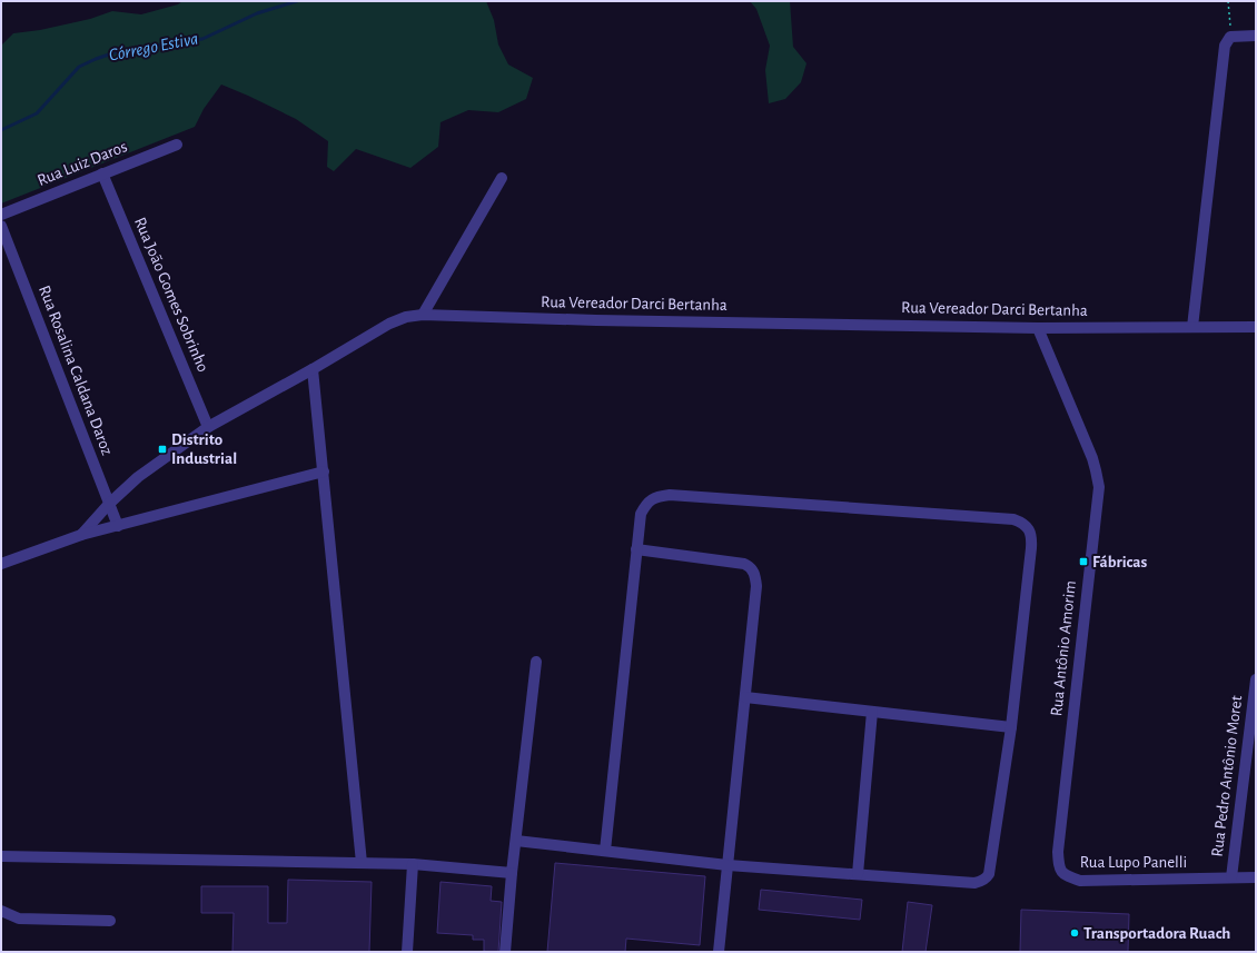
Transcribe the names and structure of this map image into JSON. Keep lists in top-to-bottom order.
{
  "streets": {
    "street": [
      "Rua Luiz Daros",
      "Rua João Gomes Sobrinho",
      "Rua Vereador Darci Bertanha",
      "Rua Rosalina Caldana Daroz",
      "Rua Antônio Amorim",
      "Rua Pedro Antônio Moret",
      "Rua Lupo Panelli"
    ]
  },
  "crossings": [
    ["Rua Luiz Daros", "Rua João Gomes Sobrinho"],
    ["Rua João Gomes Sobrinho", "Rua Vereador Darci Bertanha"],
    ["Rua Vereador Darci Bertanha", "Rua Rosalina Caldana Daroz"],
    ["Rua Vereador Darci Bertanha", "Rua Antônio Amorim"],
    ["Rua Antônio Amorim", "Rua Lupo Panelli"],
    ["Rua Pedro Antônio Moret", "Rua Lupo Panelli"]
  ],
  "water": ["Córrego Estiva"],
  "places": {
    "transit": ["Distrito Industrial", "Fábricas"],
    "other": ["Transportadora Ruach"]
  }
}
